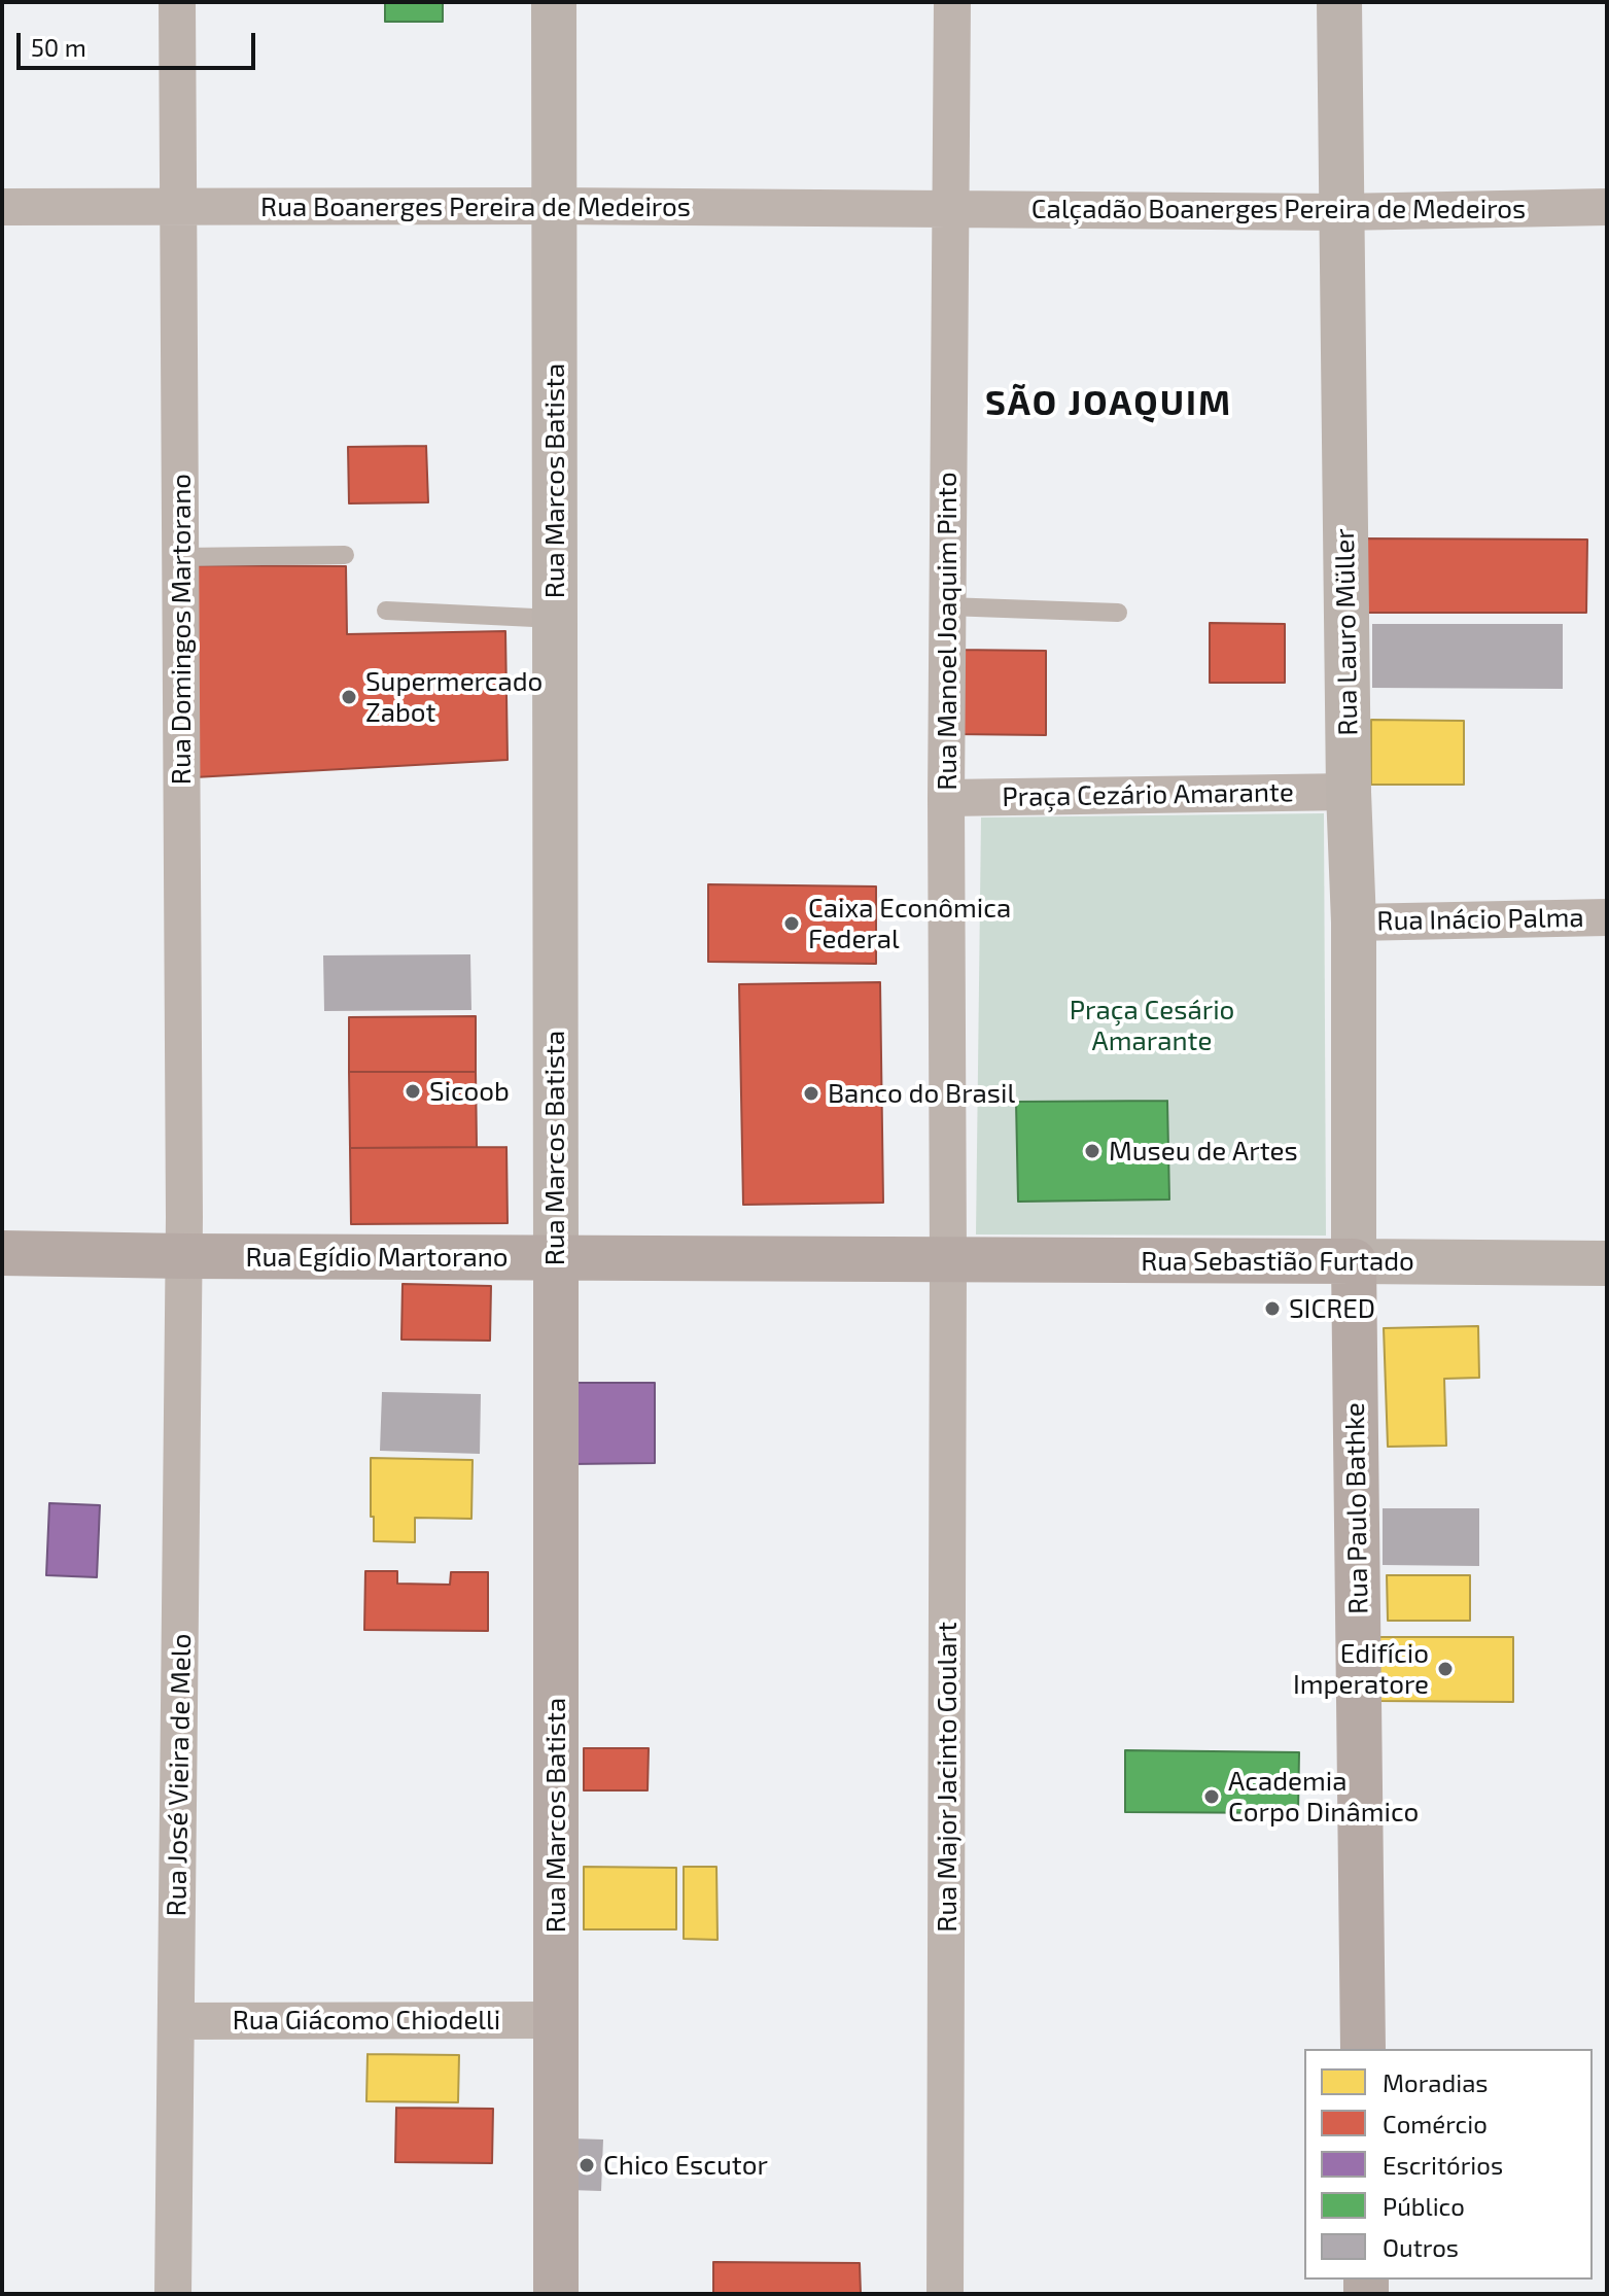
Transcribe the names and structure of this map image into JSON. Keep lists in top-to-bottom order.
{
  "streets": {
    "main road": [
      "Rua Marcos Batista",
      "Rua Lauro Müller",
      "Rua Egídio Martorano",
      "Rua Sebastião Furtado",
      "Rua Paulo Bathke"
    ],
    "street": [
      "Rua Boanerges Pereira de Medeiros",
      "Calçadão Boanerges Pereira de Medeiros",
      "Rua Domingos Martorano",
      "Rua Manoel Joaquim Pinto",
      "Praça Cezário Amarante",
      "Rua Inácio Palma",
      "Rua José Vieira de Melo",
      "Rua Major Jacinto Goulart",
      "Rua Giácomo Chiodelli"
    ]
  },
  "crossings": [
    ["Rua Boanerges Pereira de Medeiros", "Calçadão Boanerges Pereira de Medeiros"],
    ["Rua Boanerges Pereira de Medeiros", "Rua Marcos Batista"],
    ["Rua Boanerges Pereira de Medeiros", "Rua Domingos Martorano"],
    ["Rua Boanerges Pereira de Medeiros", "Rua Manoel Joaquim Pinto"],
    ["Calçadão Boanerges Pereira de Medeiros", "Rua Manoel Joaquim Pinto"],
    ["Calçadão Boanerges Pereira de Medeiros", "Rua Lauro Müller"],
    ["Rua Marcos Batista", "Rua Egídio Martorano"],
    ["Rua Marcos Batista", "Rua Giácomo Chiodelli"],
    ["Rua Domingos Martorano", "Rua Egídio Martorano"],
    ["Rua Domingos Martorano", "Rua José Vieira de Melo"],
    ["Rua Manoel Joaquim Pinto", "Praça Cezário Amarante"],
    ["Rua Manoel Joaquim Pinto", "Rua Egídio Martorano"],
    ["Rua Manoel Joaquim Pinto", "Rua Sebastião Furtado"],
    ["Rua Manoel Joaquim Pinto", "Rua Major Jacinto Goulart"],
    ["Rua Lauro Müller", "Praça Cezário Amarante"],
    ["Rua Lauro Müller", "Rua Inácio Palma"],
    ["Rua Lauro Müller", "Rua Sebastião Furtado"],
    ["Rua Lauro Müller", "Rua Paulo Bathke"],
    ["Rua Egídio Martorano", "Rua Sebastião Furtado"],
    ["Rua Egídio Martorano", "Rua José Vieira de Melo"],
    ["Rua Egídio Martorano", "Rua Major Jacinto Goulart"],
    ["Rua Sebastião Furtado", "Rua Paulo Bathke"],
    ["Rua Sebastião Furtado", "Rua Major Jacinto Goulart"],
    ["Rua José Vieira de Melo", "Rua Giácomo Chiodelli"]
  ],
  "districts": ["SÃO JOAQUIM"],
  "parks": ["Praça Cesário Amarante"],
  "places": [
    "Supermercado Zabot",
    "Caixa Econômica Federal",
    "Sicoob",
    "Banco do Brasil",
    "Museu de Artes",
    "SICRED",
    "Edifício Imperatore",
    "Academia Corpo Dinâmico",
    "Chico Escutor"
  ],
  "legend": [
    "Moradias",
    "Comércio",
    "Escritórios",
    "Público",
    "Outros"
  ],
  "scale_bar": "50 m"
}
